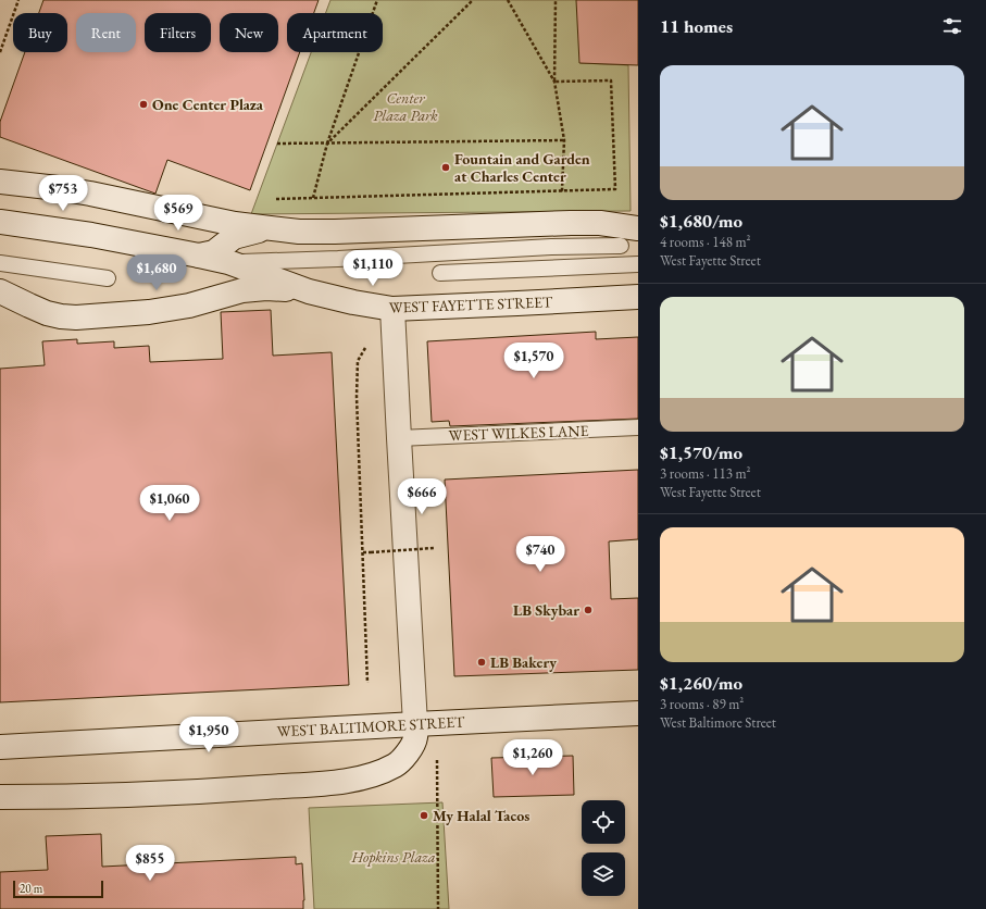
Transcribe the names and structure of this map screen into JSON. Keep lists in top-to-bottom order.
{
  "streets": {
    "main road": ["WEST FAYETTE STREET", "WEST BALTIMORE STREET"],
    "lane": ["WEST WILKES LANE"]
  },
  "parks": ["Center Plaza Park", "Hopkins Plaza"],
  "places": [
    "One Center Plaza",
    "Fountain and Garden at Charles Center",
    "LB Skybar",
    "LB Bakery",
    "My Halal Tacos"
  ],
  "scale_bar": "20 m",
  "page": {
    "heading": "11 homes",
    "chip": [
      "Buy",
      "Rent",
      "Filters",
      "New",
      "Apartment"
    ],
    "list": [
      {
        "name": "$1,680/mo",
        "note": "4 rooms · 148 m² · West Fayette Street"
      },
      {
        "name": "$1,570/mo",
        "note": "3 rooms · 113 m² · West Fayette Street"
      },
      {
        "name": "$1,260/mo",
        "note": "3 rooms · 89 m² · West Baltimore Street"
      }
    ],
    "price": [
      "$753",
      "$569",
      "$1,110",
      "$1,680",
      "$1,570",
      "$666",
      "$1,060",
      "$740",
      "$1,950",
      "$1,260",
      "$855"
    ],
    "scale": "20 m"
  }
}
